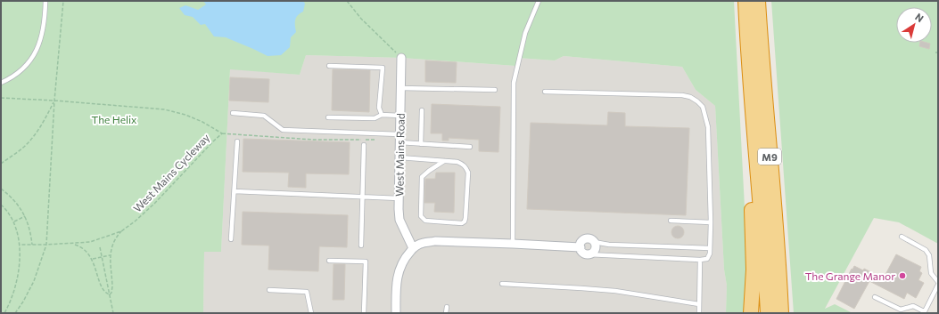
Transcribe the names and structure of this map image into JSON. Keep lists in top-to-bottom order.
{
  "streets": {
    "highway": ["M9"],
    "street": ["West Mains Road"],
    "path": ["West Mains Cycleway"]
  },
  "parks": ["The Helix"],
  "places": ["The Grange Manor"],
  "north": "top right"
}
